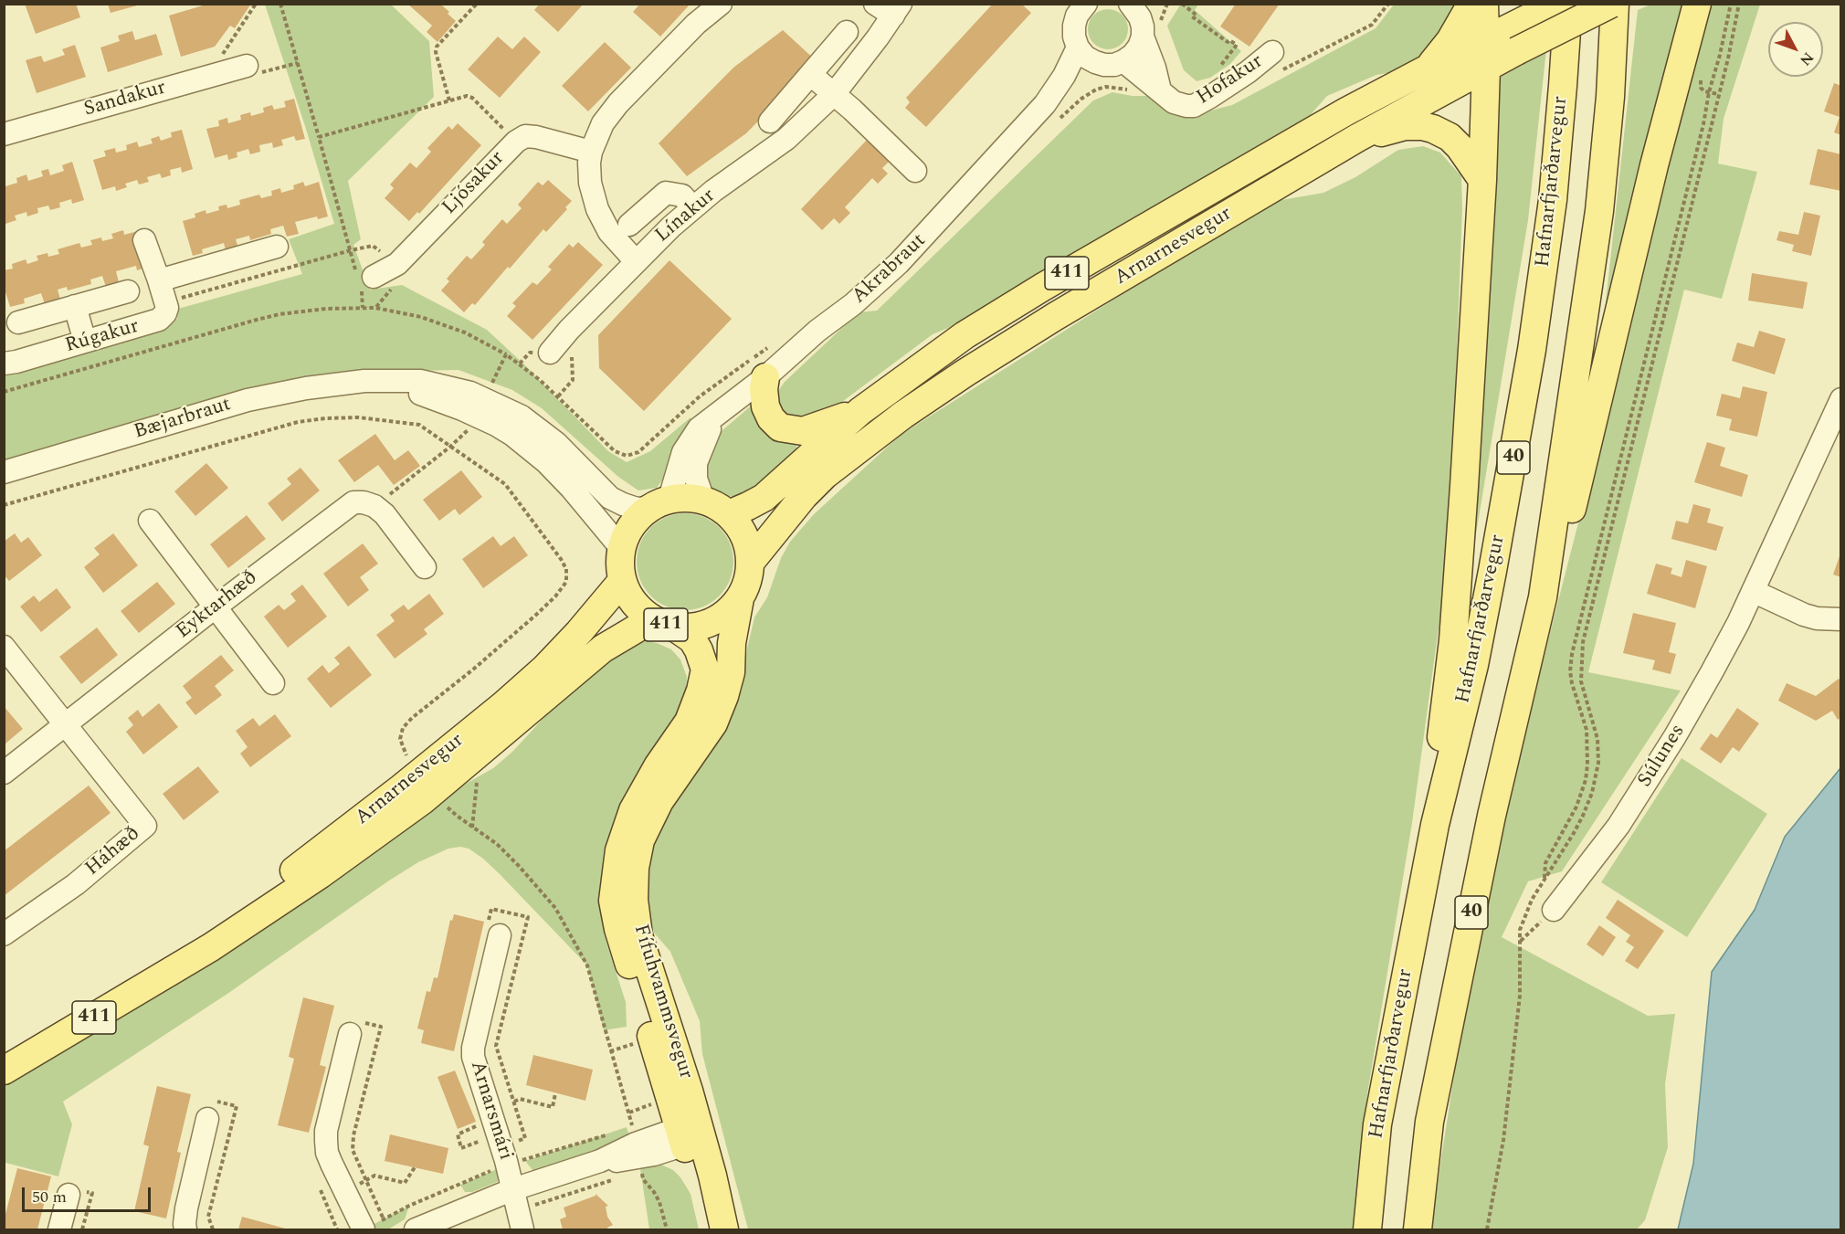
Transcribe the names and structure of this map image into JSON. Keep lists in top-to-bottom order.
{
  "streets": {
    "main road": [
      "Hafnarfjarðarvegur",
      "Arnarnesvegur",
      "411",
      "40",
      "Fífuhvammsvegur"
    ],
    "street": [
      "Hofakur",
      "Sandakur",
      "Ljósakur",
      "Línakur",
      "Akrabraut",
      "Rúgakur",
      "Bæjarbraut",
      "Eyktarhæð",
      "Súlunes",
      "Háhæð",
      "Arnarsmári"
    ]
  },
  "crossings": [
    ["Arnarnesvegur", "Akrabraut"],
    ["Arnarnesvegur", "411"],
    ["Arnarnesvegur", "Bæjarbraut"],
    ["Arnarnesvegur", "40"],
    ["Arnarnesvegur", "Fífuhvammsvegur"],
    ["Akrabraut", "411"],
    ["Akrabraut", "Bæjarbraut"],
    ["Akrabraut", "Fífuhvammsvegur"],
    ["411", "Bæjarbraut"],
    ["411", "Fífuhvammsvegur"],
    ["Bæjarbraut", "Fífuhvammsvegur"],
    ["Eyktarhæð", "Háhæð"],
    ["Fífuhvammsvegur", "Arnarsmári"]
  ],
  "scale_bar": "50 m",
  "north": "bottom right"
}
